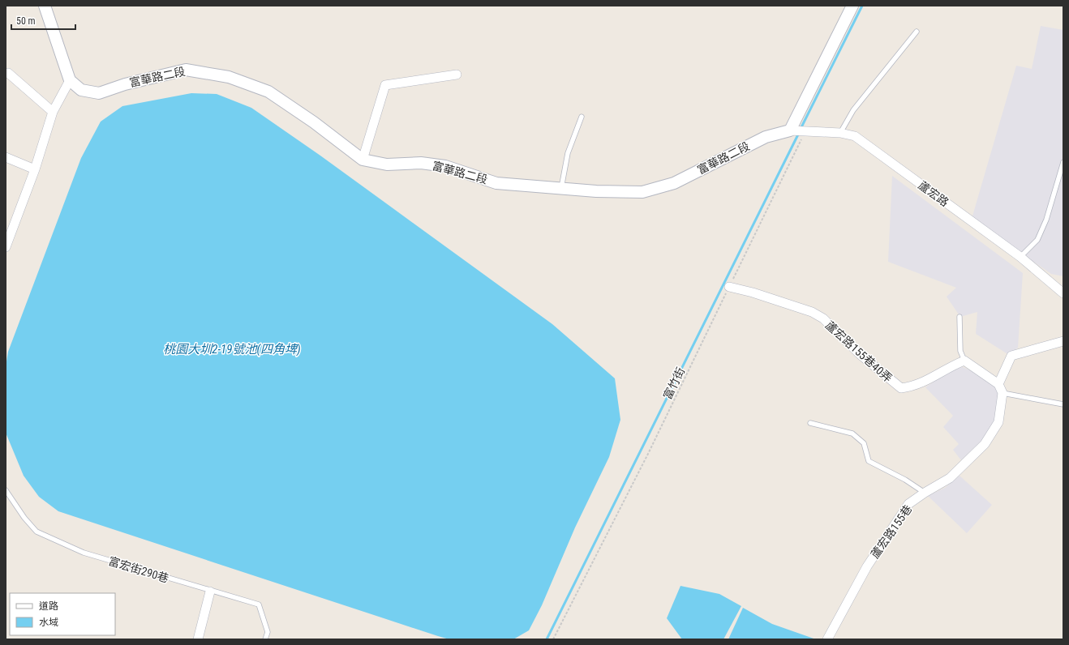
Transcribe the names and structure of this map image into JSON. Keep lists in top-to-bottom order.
{
  "streets": {
    "street": [
      "富華路二段",
      "蘆宏路",
      "蘆宏路155巷40弄",
      "蘆宏路155巷"
    ],
    "lane": ["富宏街290巷"],
    "path": ["富竹街"]
  },
  "crossings": [
    ["富華路二段", "蘆宏路"],
    ["富華路二段", "富竹街"],
    ["蘆宏路", "富竹街"],
    ["蘆宏路155巷40弄", "富竹街"]
  ],
  "water": ["桃園大圳2-19號池(四角埤)"],
  "legend": ["道路", "水域"],
  "scale_bar": "50 m"
}
